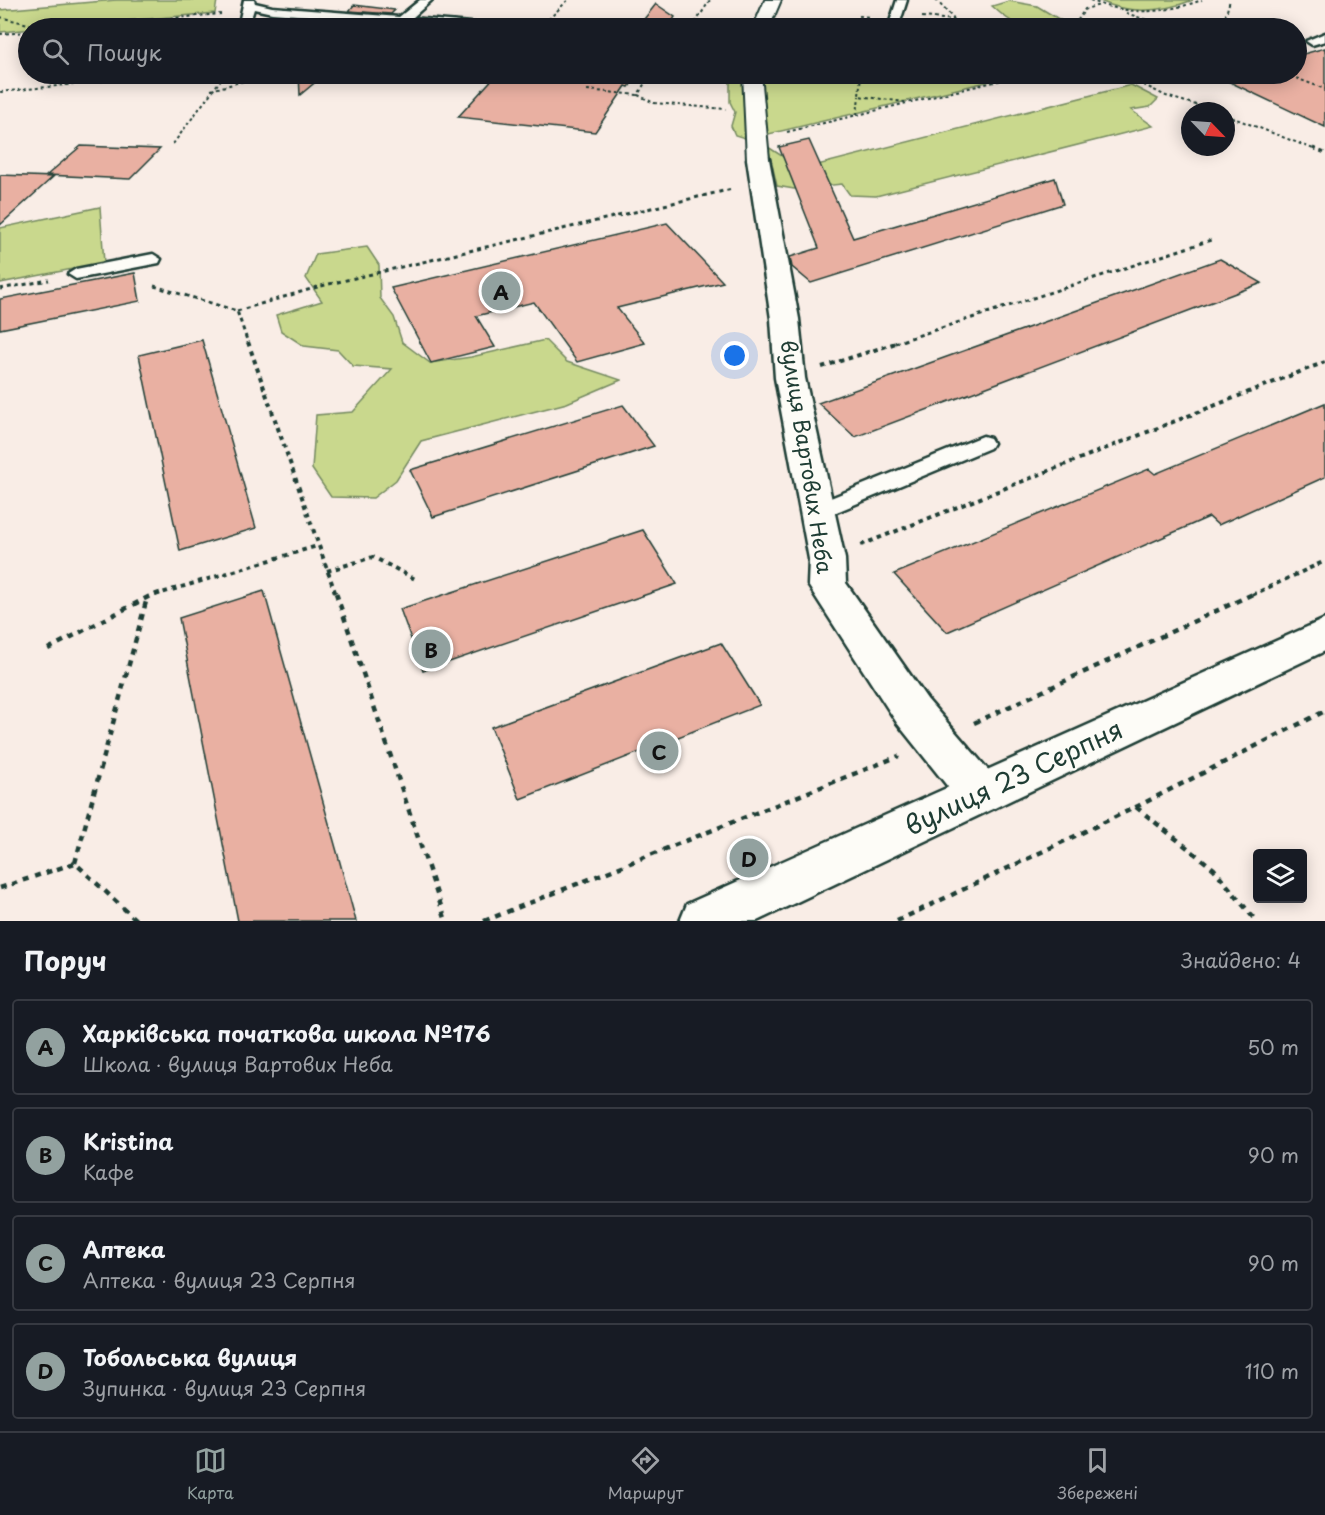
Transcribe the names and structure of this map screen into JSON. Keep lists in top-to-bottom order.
{
  "streets": {
    "street": ["вулиця Вартових Неба", "вулиця 23 Серпня"]
  },
  "crossings": [
    ["вулиця Вартових Неба", "вулиця 23 Серпня"]
  ],
  "north": "bottom right",
  "page": {
    "search": "Пошук",
    "pins": [
      "A",
      "B",
      "C",
      "D"
    ],
    "heading": ["Поруч", "Знайдено: 4"],
    "list": [
      {
        "mark": "A",
        "name": "Харківська початкова школа №176",
        "note": "Школа · вулиця Вартових Неба",
        "value": "50 m"
      },
      {
        "mark": "B",
        "name": "Kristina",
        "note": "Кафе",
        "value": "90 m"
      },
      {
        "mark": "C",
        "name": "Аптека",
        "note": "Аптека · вулиця 23 Серпня",
        "value": "90 m"
      },
      {
        "mark": "D",
        "name": "Тобольська вулиця",
        "note": "Зупинка · вулиця 23 Серпня",
        "value": "110 m"
      }
    ],
    "nav": ["Карта", "Маршрут", "Збережені"]
  }
}
